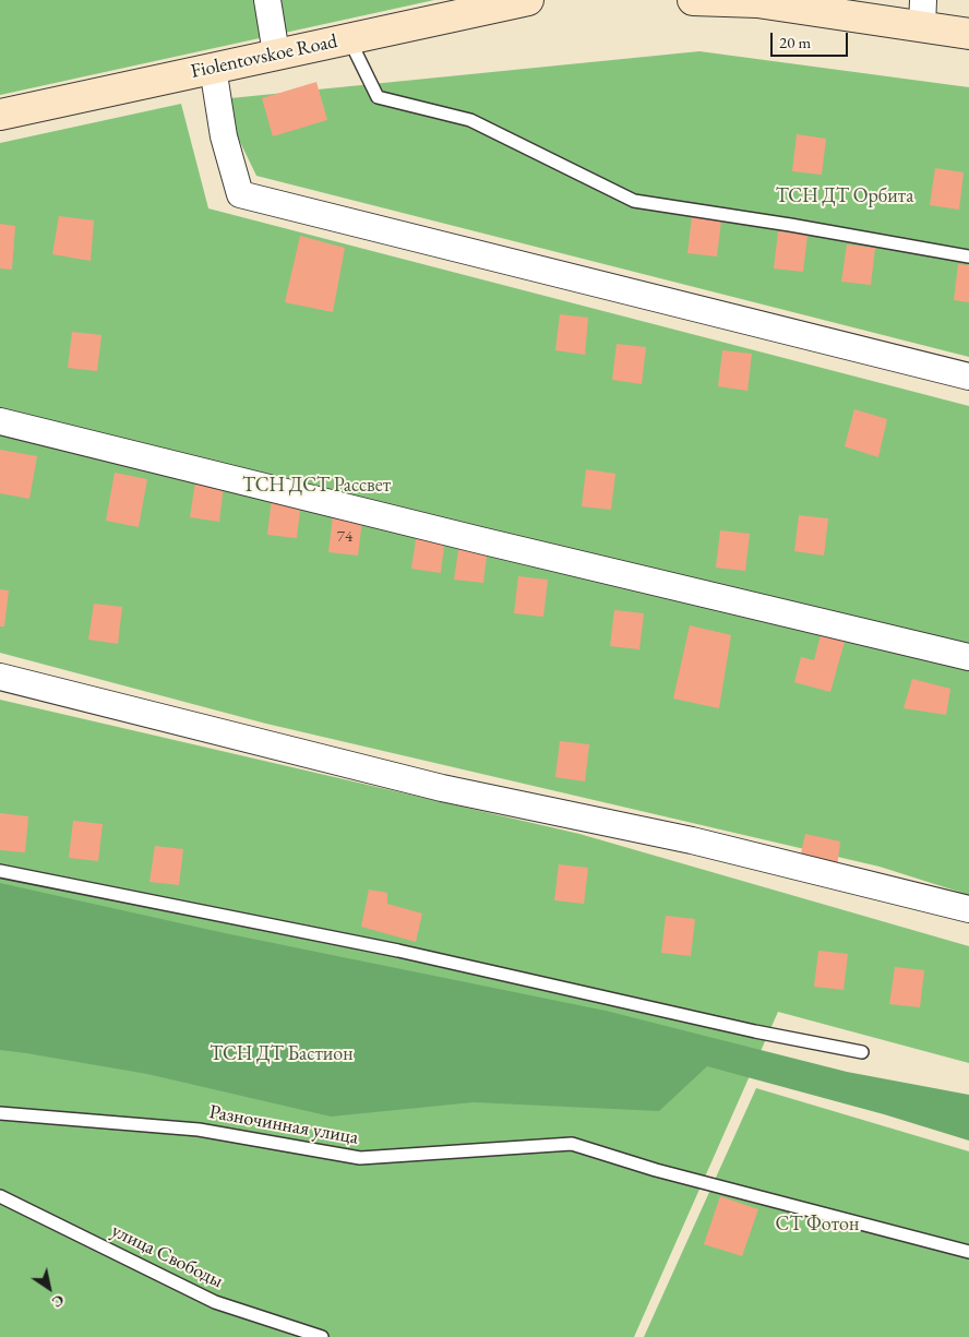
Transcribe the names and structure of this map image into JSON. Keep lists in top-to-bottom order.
{
  "streets": {
    "main road": ["Fiolentovskoe Road"],
    "lane": ["Разночинная улица", "улица Свободы"]
  },
  "parks": [
    "ТСН ДТ Орбита",
    "ТСН ДСТ Рассвет",
    "ТСН ДТ Бастион",
    "СТ Фотон"
  ],
  "house_numbers": ["74"],
  "scale_bar": "20 m",
  "north": "bottom right"
}
